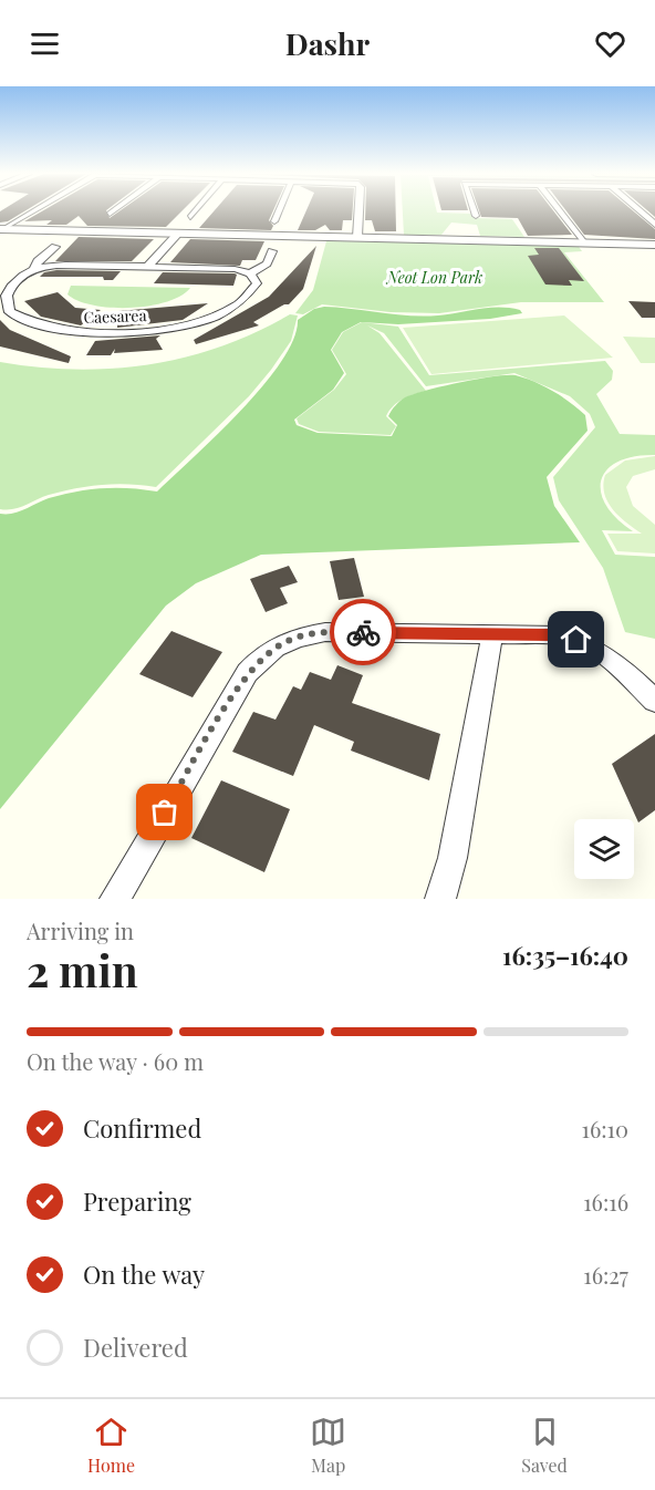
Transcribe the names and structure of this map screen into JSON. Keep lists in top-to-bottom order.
{
  "streets": {
    "street": ["Caesarea"]
  },
  "parks": ["Neot Lon Park"],
  "page": {
    "header": "Dashr",
    "heading": ["2 min", "Arriving in", "16:35–16:40"],
    "bar": "On the way · 60 m",
    "list": [
      ["Confirmed", "16:10"],
      ["Preparing", "16:16"],
      ["On the way", "16:27"],
      "Delivered"
    ],
    "tabs": ["Home", "Map", "Saved"]
  }
}
